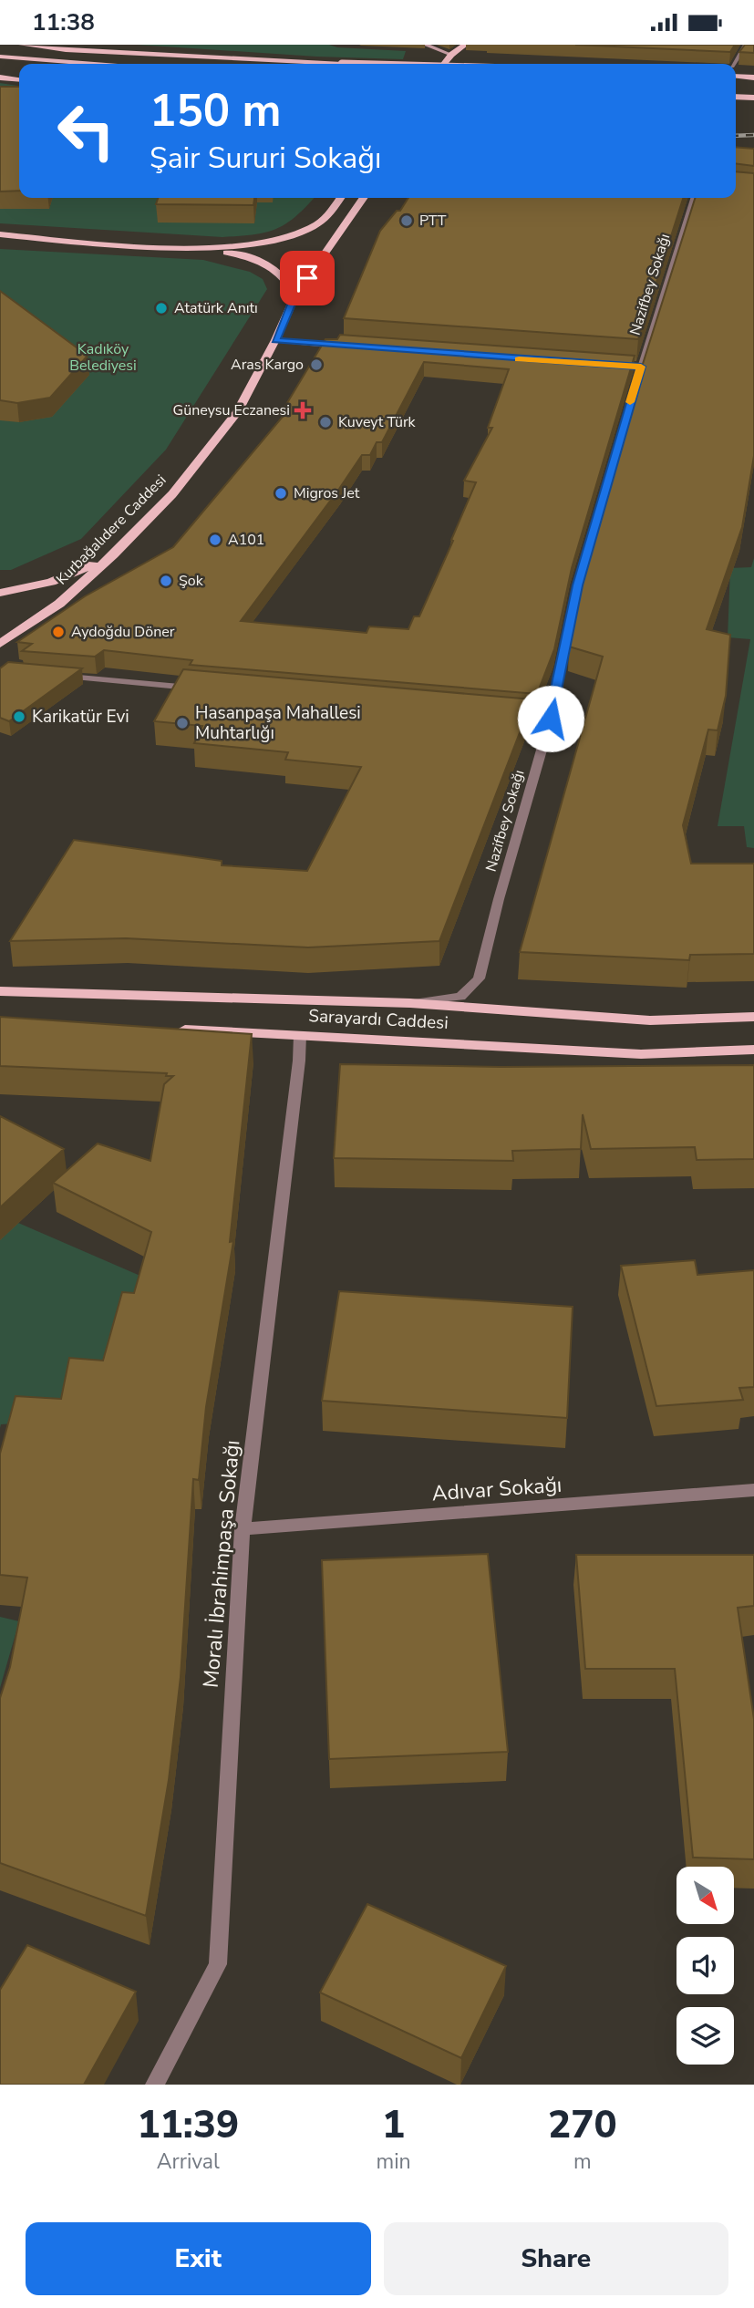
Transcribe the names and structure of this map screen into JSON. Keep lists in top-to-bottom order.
{
  "streets": {
    "main road": ["Kurbağalıdere Caddesi", "Sarayardı Caddesi"],
    "street": ["Nazifbey Sokağı", "Adıvar Sokağı", "Moralı İbrahimpaşa Sokağı"]
  },
  "crossings": [
    ["Nazifbey Sokağı", "Sarayardı Caddesi"],
    ["Sarayardı Caddesi", "Moralı İbrahimpaşa Sokağı"],
    ["Adıvar Sokağı", "Moralı İbrahimpaşa Sokağı"]
  ],
  "parks": ["Kadıköy Belediyesi"],
  "places": {
    "other": [
      "PTT",
      "Atatürk Anıtı",
      "Aras Kargo",
      "Kuveyt Türk",
      "Migros Jet",
      "A101",
      "Şok",
      "Aydoğdu Döner",
      "Karikatür Evi",
      "Hasanpaşa Mahallesi Muhtarlığı"
    ],
    "health": ["Güneysu Eczanesi"]
  },
  "north": "bottom right",
  "page": {
    "status": "11:38",
    "turn": ["150 m", "Şair Sururi Sokağı"],
    "eta": [
      "11:39",
      "Arrival",
      "1",
      "min",
      "270",
      "m"
    ],
    "buttons": ["Exit", "Share"]
  }
}
